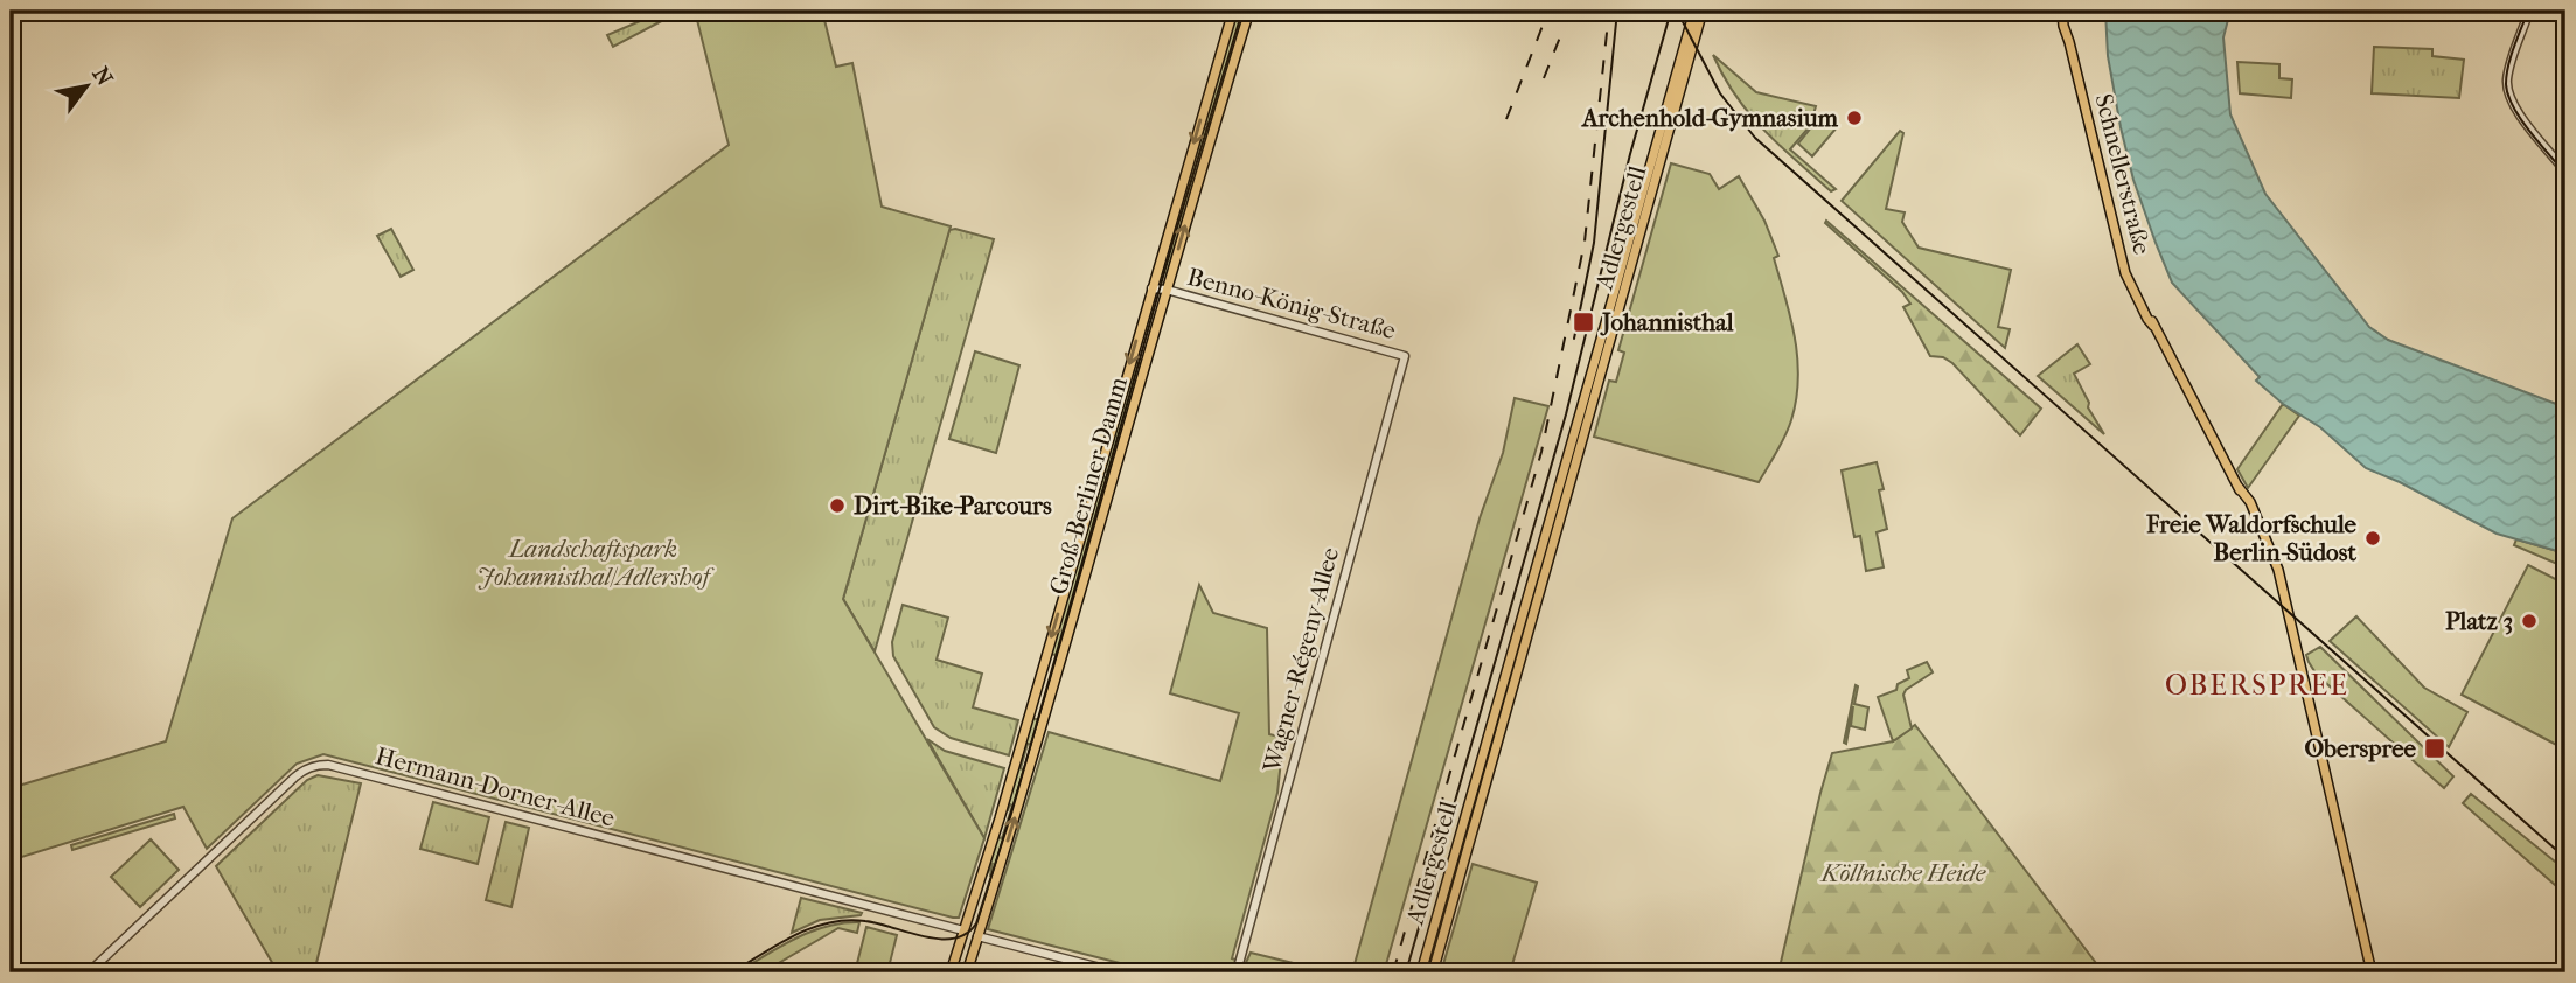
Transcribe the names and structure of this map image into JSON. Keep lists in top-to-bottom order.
{
  "streets": {
    "main road": ["Schnellerstraße", "Adlergestell", "Groß-Berliner Damm"],
    "street": ["Benno-König-Straße", "Wagner-Régeny-Allee", "Hermann-Dorner-Allee"]
  },
  "crossings": [
    ["Benno-König-Straße", "Groß-Berliner Damm"],
    ["Benno-König-Straße", "Wagner-Régeny-Allee"],
    ["Groß-Berliner Damm", "Hermann-Dorner-Allee"]
  ],
  "districts": ["OBERSPREE"],
  "parks": ["Landschaftspark Johannisthal/Adlershof", "Köllnische Heide"],
  "places": {
    "other": [
      "Archenhold-Gymnasium",
      "Dirt-Bike-Parcours",
      "Freie Waldorfschule Berlin-Südost",
      "Platz 3"
    ],
    "transit": ["Johannisthal", "Oberspree"]
  },
  "north": "top right"
}
